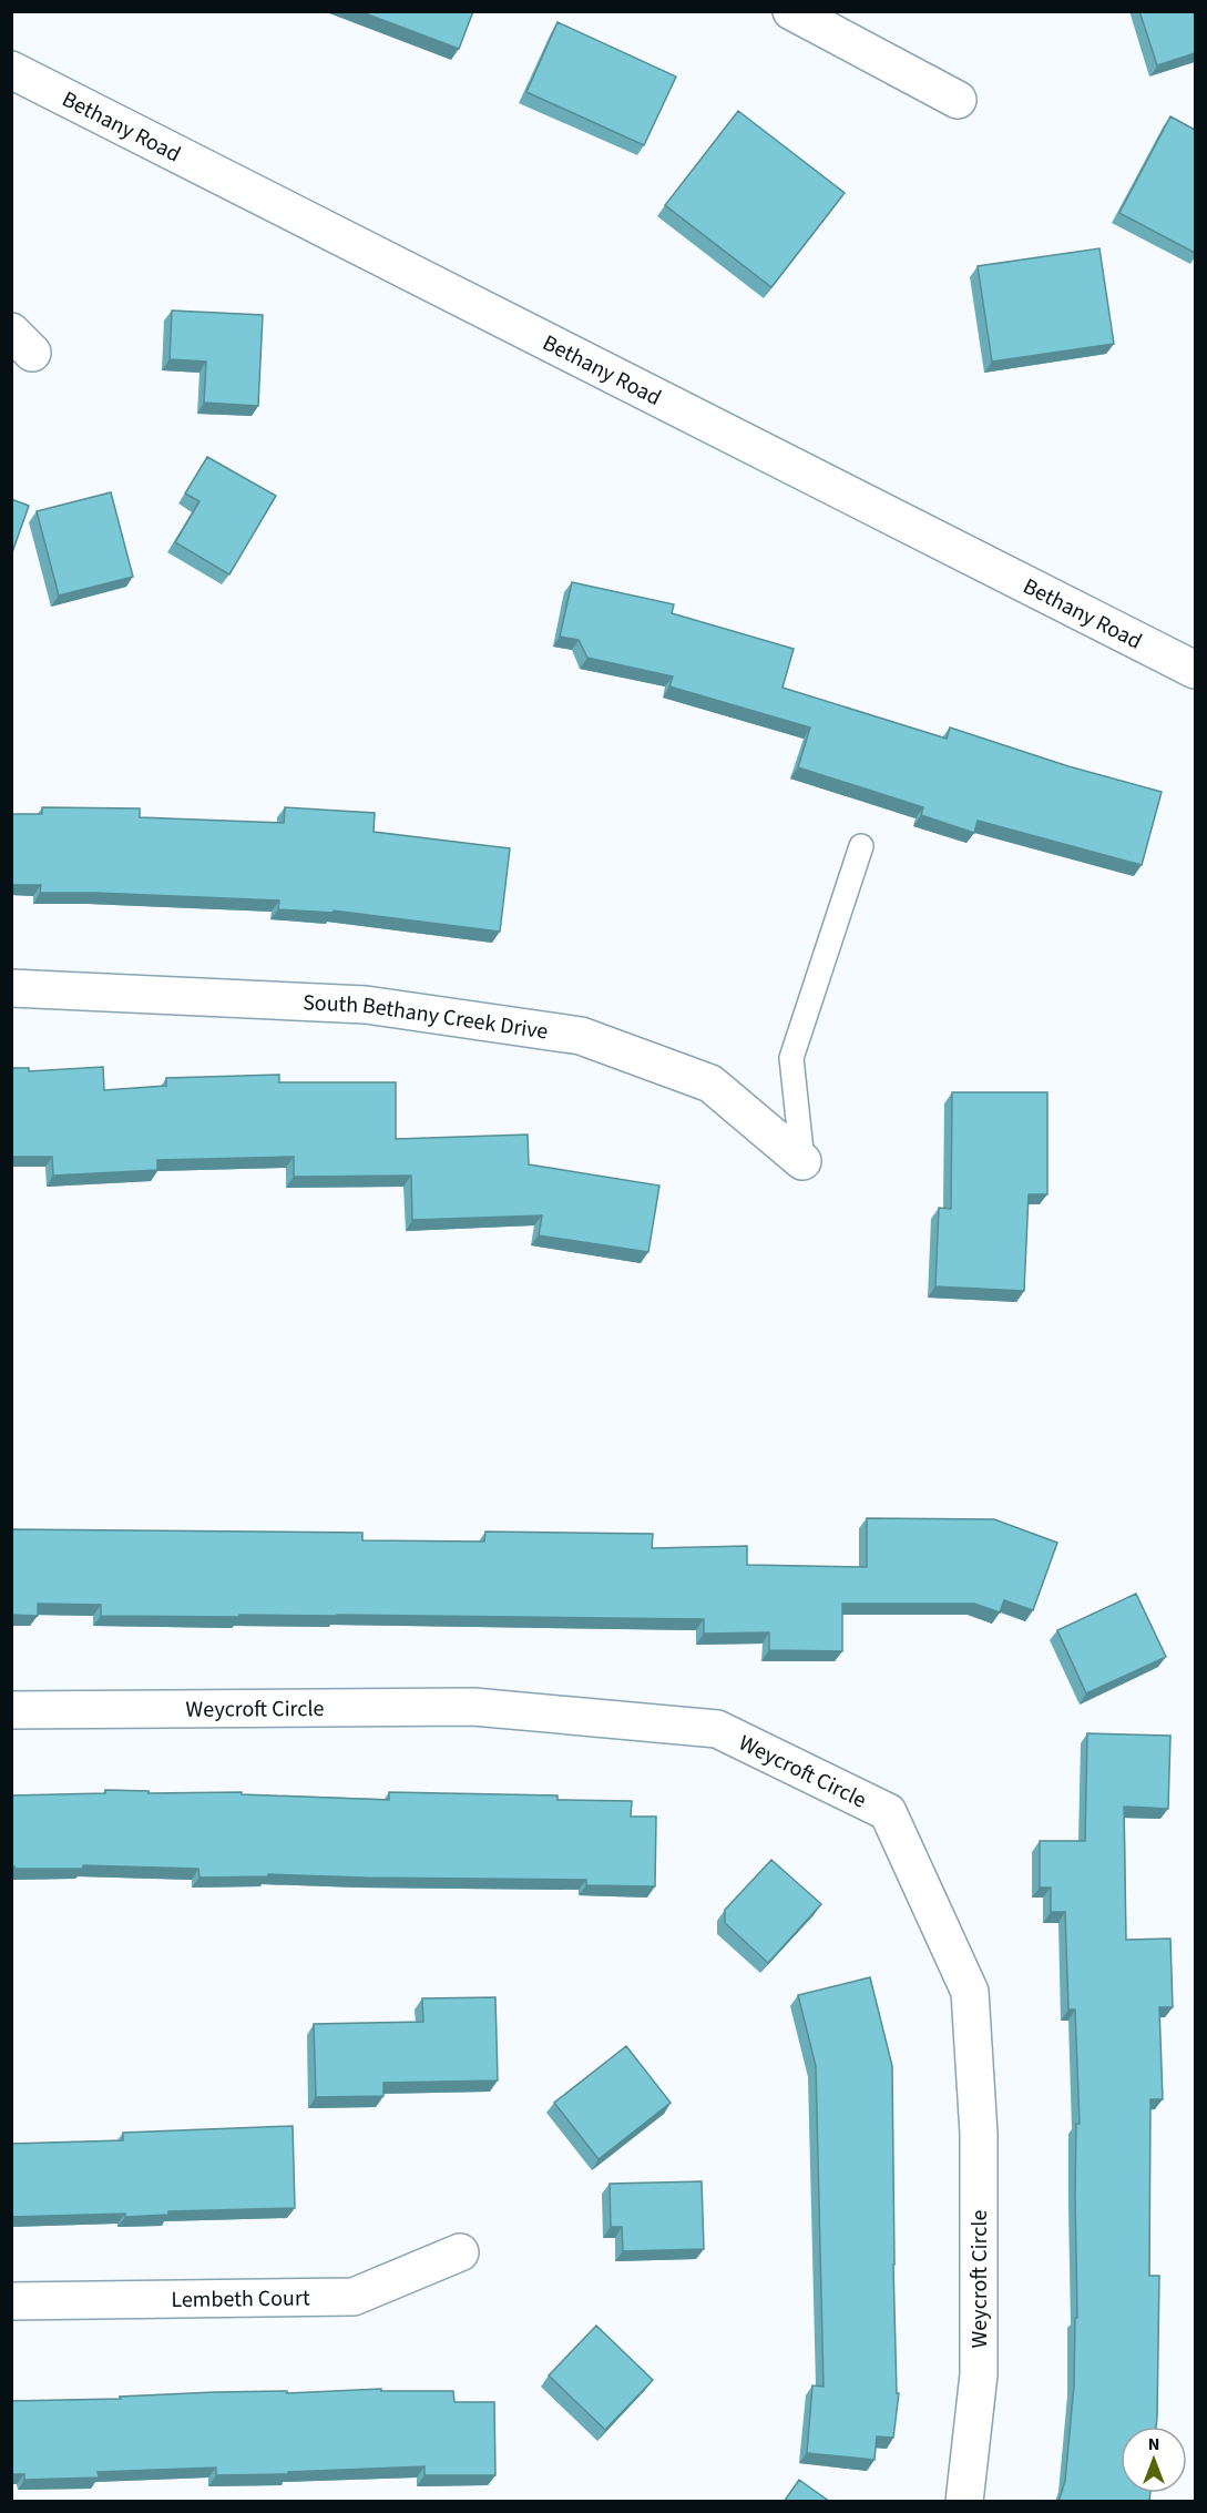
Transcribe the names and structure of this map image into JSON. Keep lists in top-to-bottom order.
{
  "streets": {
    "street": [
      "Bethany Road",
      "South Bethany Creek Drive",
      "Weycroft Circle",
      "Lembeth Court"
    ]
  },
  "north": "top"
}
